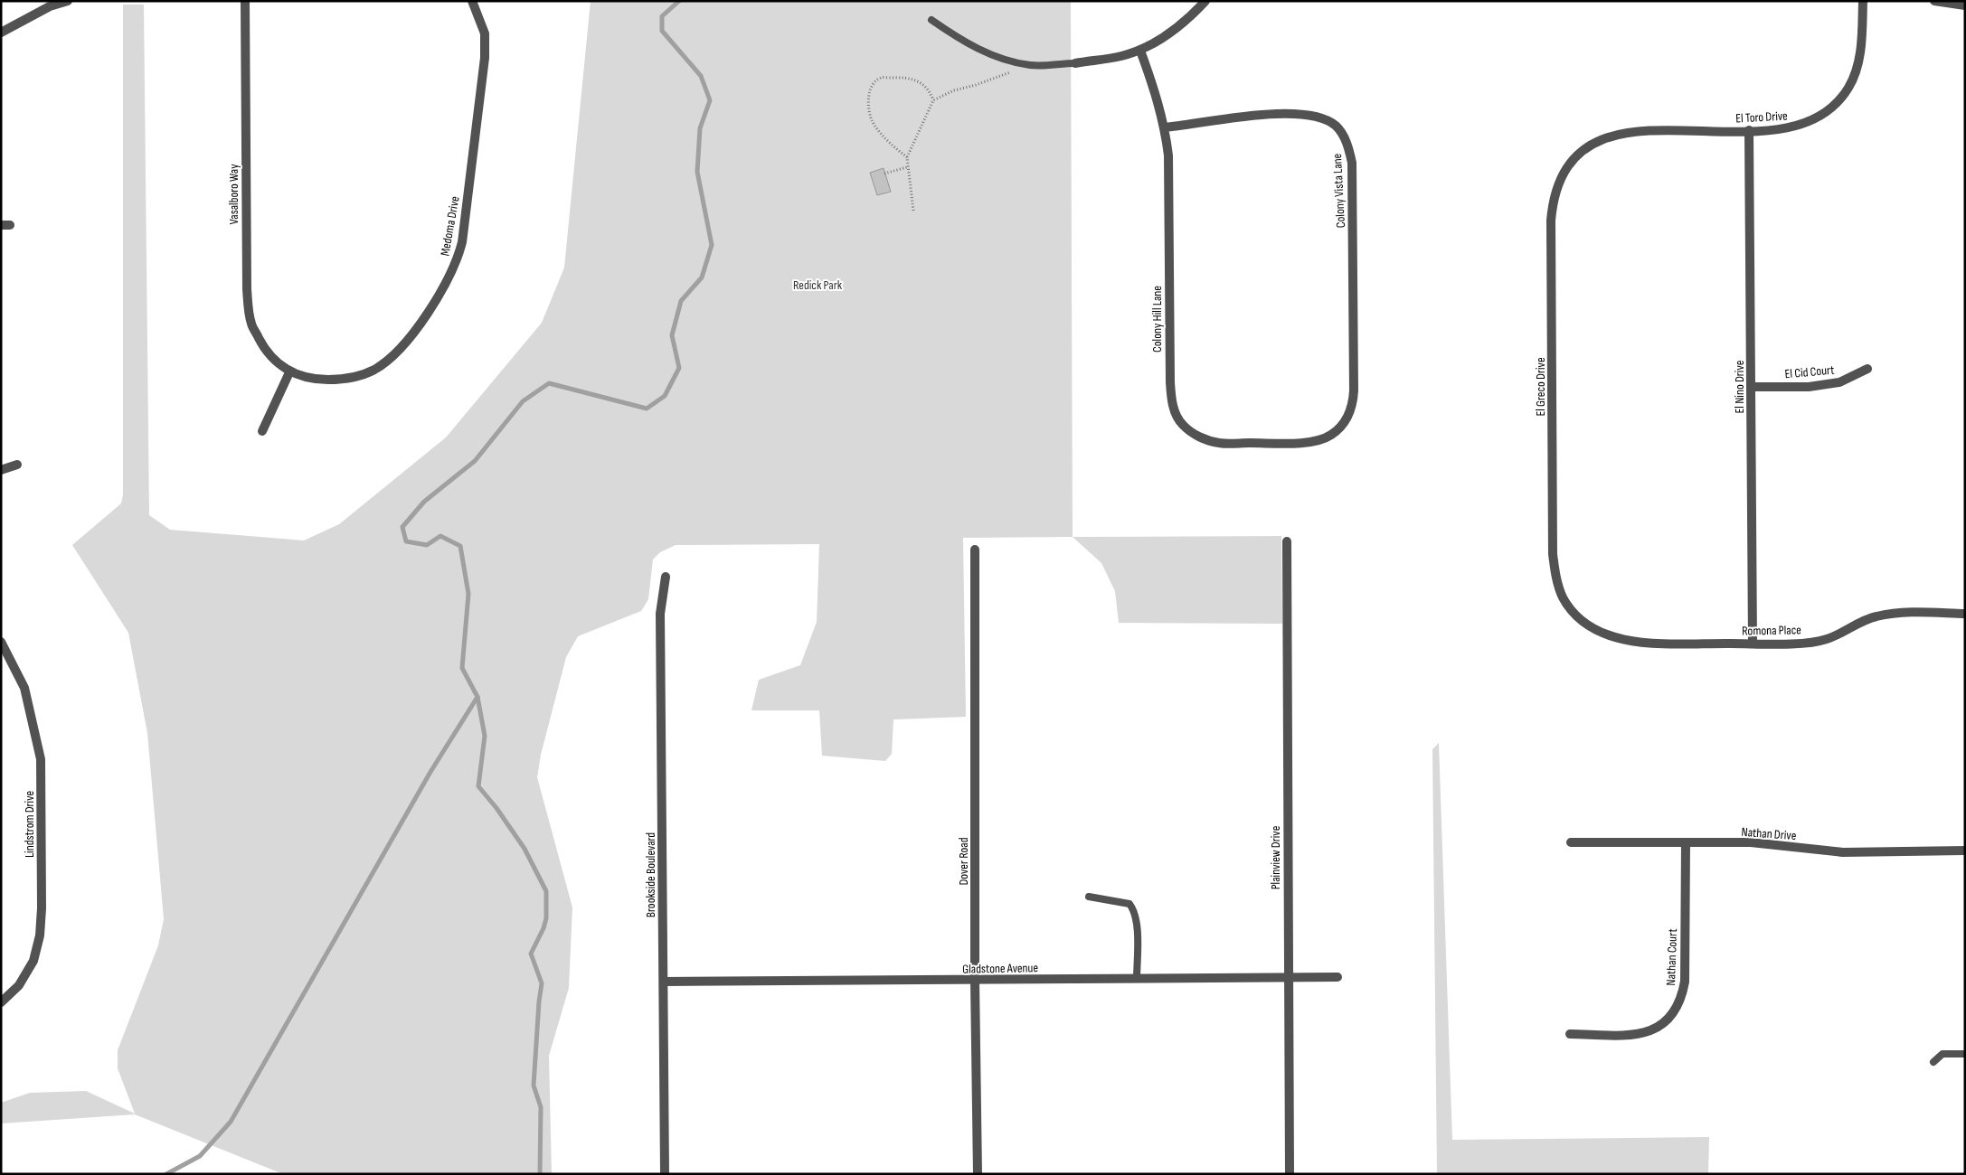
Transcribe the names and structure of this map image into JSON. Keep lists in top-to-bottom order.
{
  "streets": {
    "street": [
      "El Toro Drive",
      "Colony Vista Lane",
      "Vasalboro Way",
      "Medoma Drive",
      "Colony Hill Lane",
      "El Cid Court",
      "El Greco Drive",
      "El Nino Drive",
      "Romona Place",
      "Lindstrom Drive",
      "Nathan Drive",
      "Plainview Drive",
      "Dover Road",
      "Brookside Boulevard",
      "Nathan Court",
      "Gladstone Avenue"
    ]
  },
  "crossings": [
    ["El Toro Drive", "El Greco Drive"],
    ["El Toro Drive", "El Nino Drive"],
    ["Colony Vista Lane", "Colony Hill Lane"],
    ["Vasalboro Way", "Medoma Drive"],
    ["El Cid Court", "El Nino Drive"],
    ["El Greco Drive", "Romona Place"],
    ["El Nino Drive", "Romona Place"],
    ["Nathan Drive", "Nathan Court"],
    ["Plainview Drive", "Gladstone Avenue"],
    ["Dover Road", "Gladstone Avenue"],
    ["Brookside Boulevard", "Gladstone Avenue"]
  ],
  "parks": ["Redick Park"]
}
